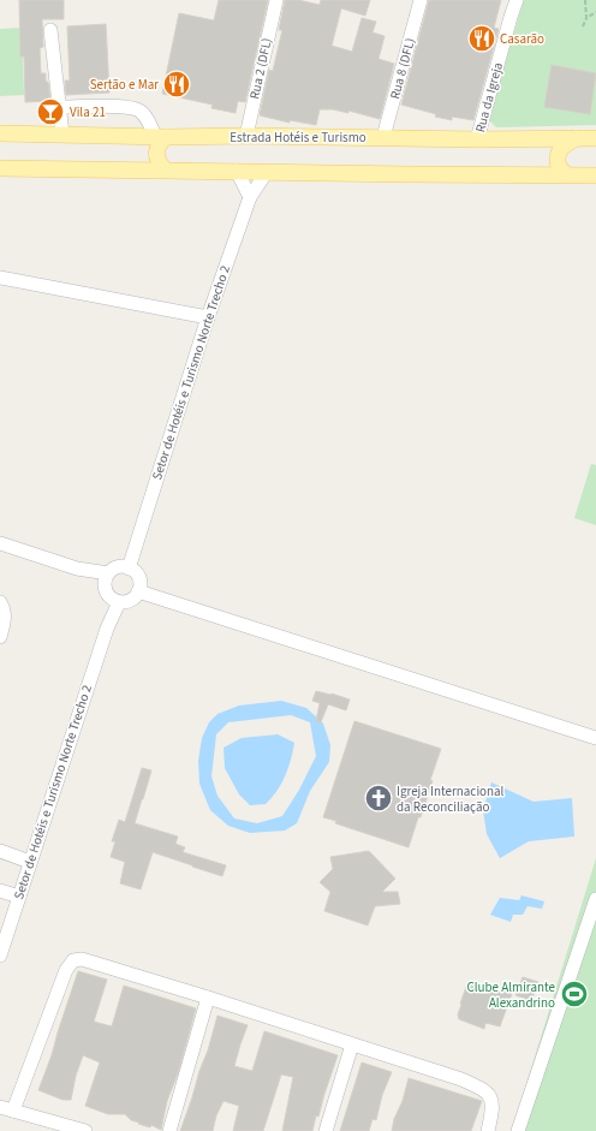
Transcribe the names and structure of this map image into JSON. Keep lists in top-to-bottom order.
{
  "streets": {
    "main road": ["Estrada Hotéis e Turismo"],
    "street": [
      "Rua 2 (DFL)",
      "Rua 8 (DFL)",
      "Rua da Igreja",
      "Setor de Hotéis e Turismo Norte Trecho 2"
    ]
  },
  "crossings": [
    ["Rua 2 (DFL)", "Estrada Hotéis e Turismo"],
    ["Rua 8 (DFL)", "Estrada Hotéis e Turismo"],
    ["Rua da Igreja", "Estrada Hotéis e Turismo"]
  ],
  "places": {
    "restaurant": ["Casarão", "Sertão e Mar"],
    "bar": ["Vila 21"],
    "church": ["Igreja Internacional da Reconciliação"],
    "sports": ["Clube Almirante Alexandrino"]
  }
}
